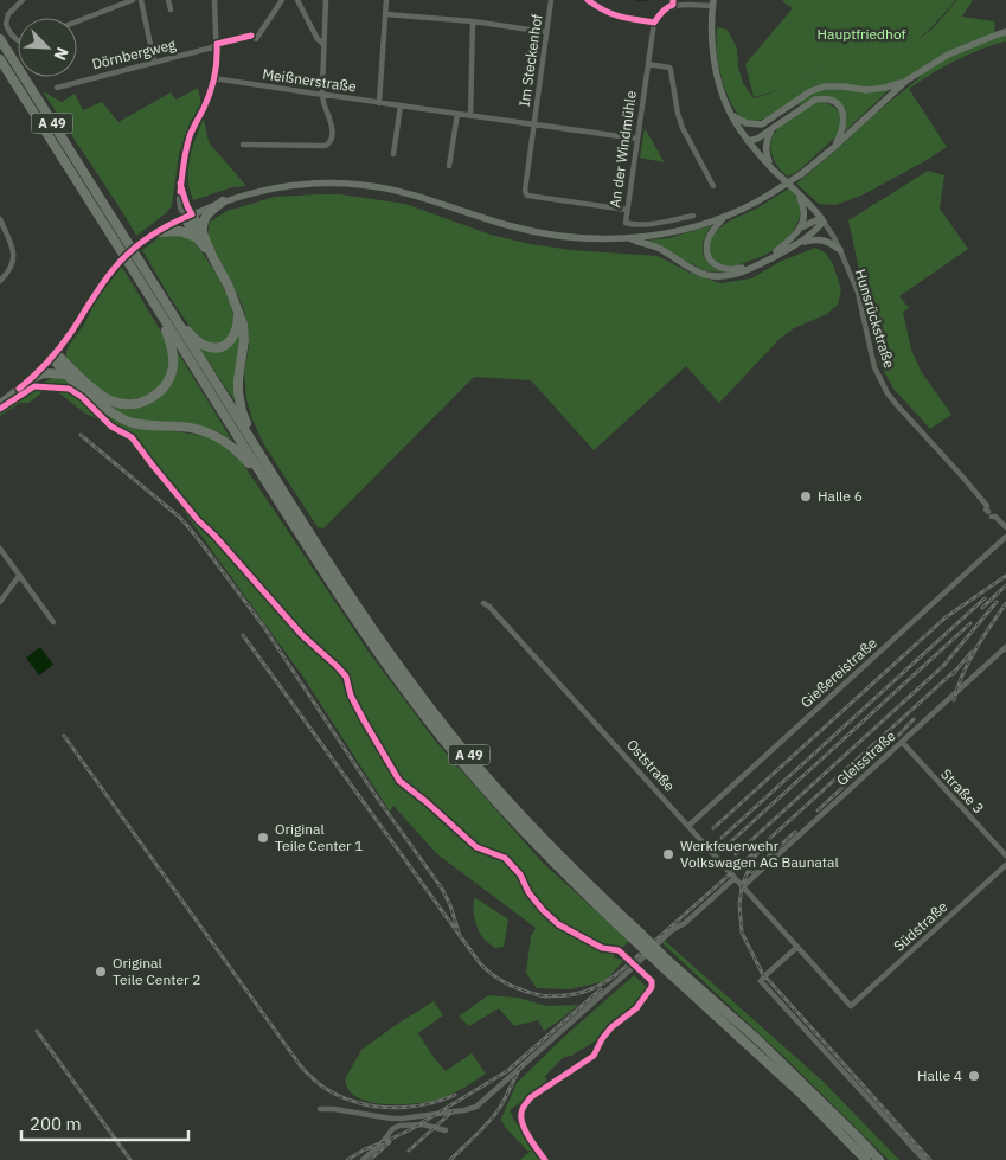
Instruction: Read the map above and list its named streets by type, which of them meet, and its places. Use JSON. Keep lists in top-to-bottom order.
{
  "streets": {
    "highway": ["A 49"],
    "main road": ["Hunsrückstraße"],
    "street": [
      "Dörnbergweg",
      "Im Steckenhof",
      "Meißnerstraße",
      "An der Windmühle",
      "Gießereistraße",
      "Gleisstraße",
      "Oststraße",
      "Straße 3",
      "Südstraße"
    ]
  },
  "crossings": [
    ["Im Steckenhof", "Meißnerstraße"],
    ["Im Steckenhof", "An der Windmühle"],
    ["Meißnerstraße", "An der Windmühle"],
    ["Gießereistraße", "Oststraße"],
    ["Gleisstraße", "Oststraße"],
    ["Gleisstraße", "Straße 3"],
    ["Oststraße", "Südstraße"]
  ],
  "parks": ["Hauptfriedhof"],
  "places": [
    "Halle 6",
    "Original Teile Center 1",
    "Werkfeuerwehr Volkswagen AG Baunatal",
    "Original Teile Center 2",
    "Halle 4"
  ],
  "scale_bar": "200 m",
  "north": "bottom right"
}
